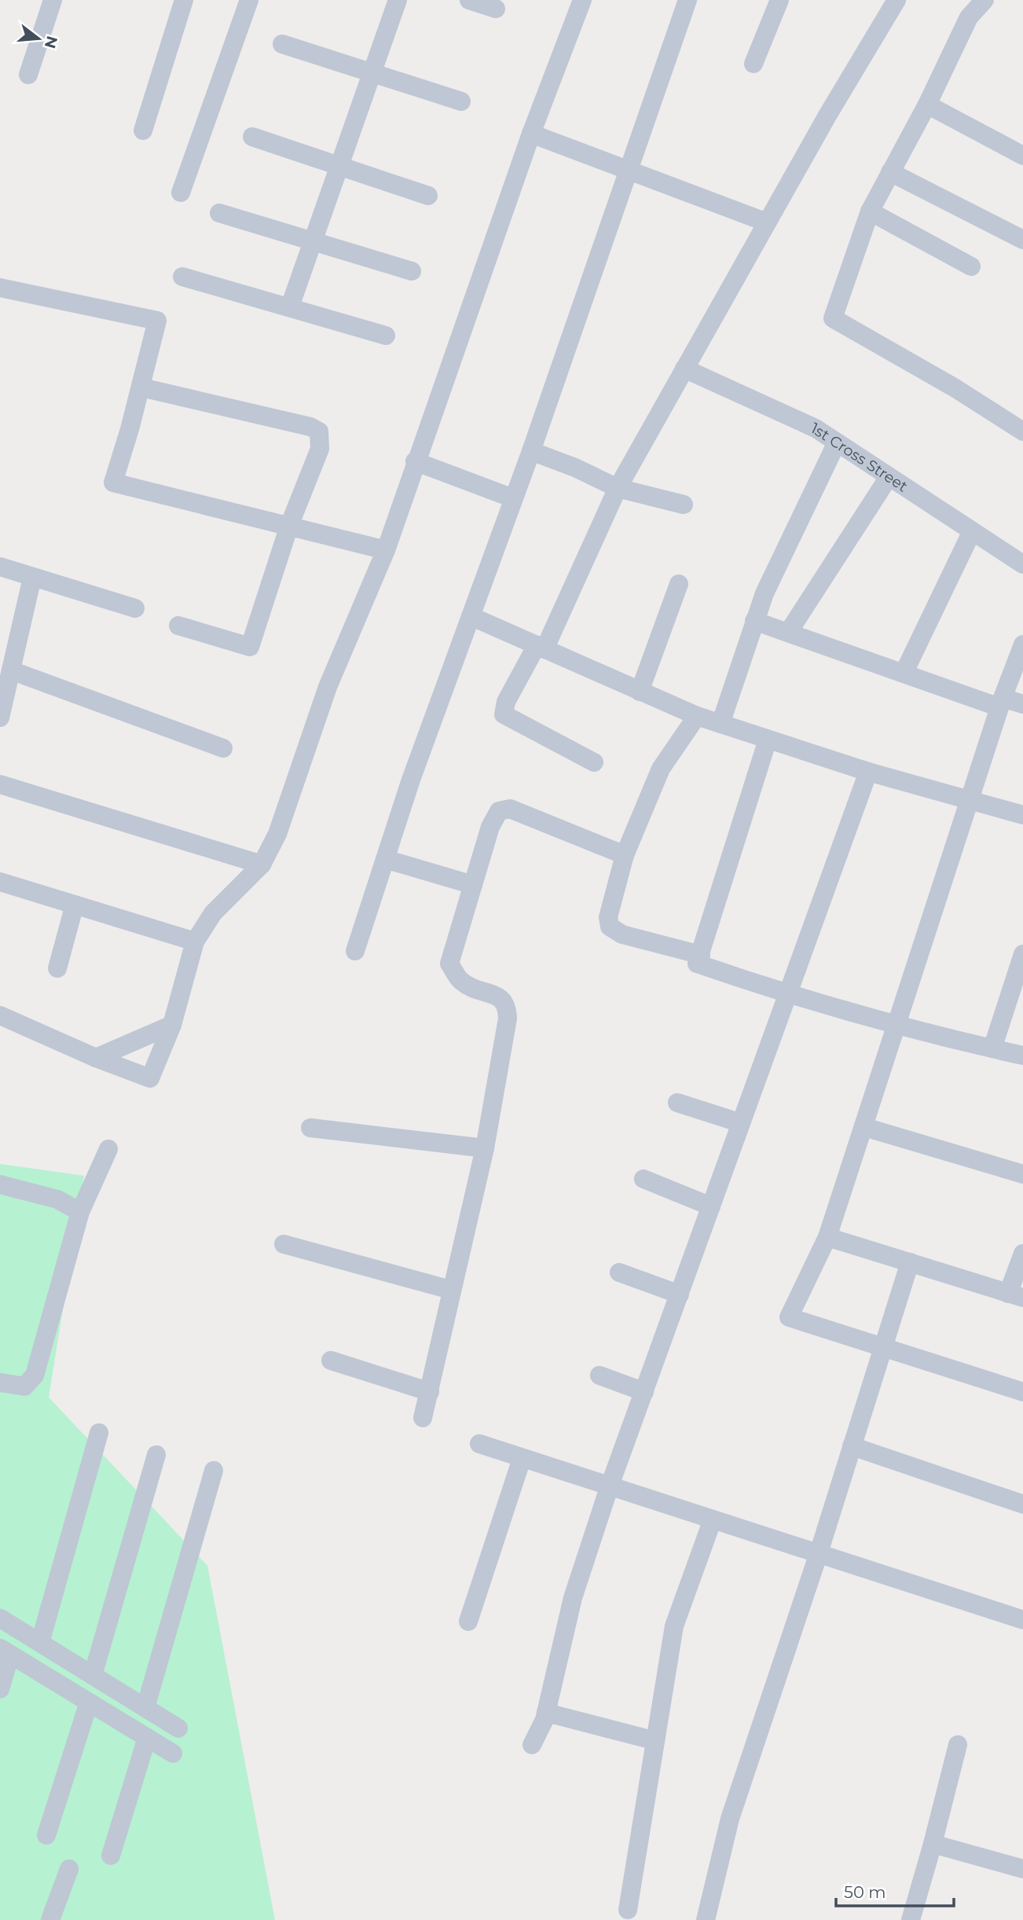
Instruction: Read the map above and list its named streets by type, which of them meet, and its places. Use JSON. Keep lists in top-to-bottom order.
{
  "streets": {
    "street": ["1st Cross Street"]
  },
  "scale_bar": "50 m",
  "north": "right"
}
